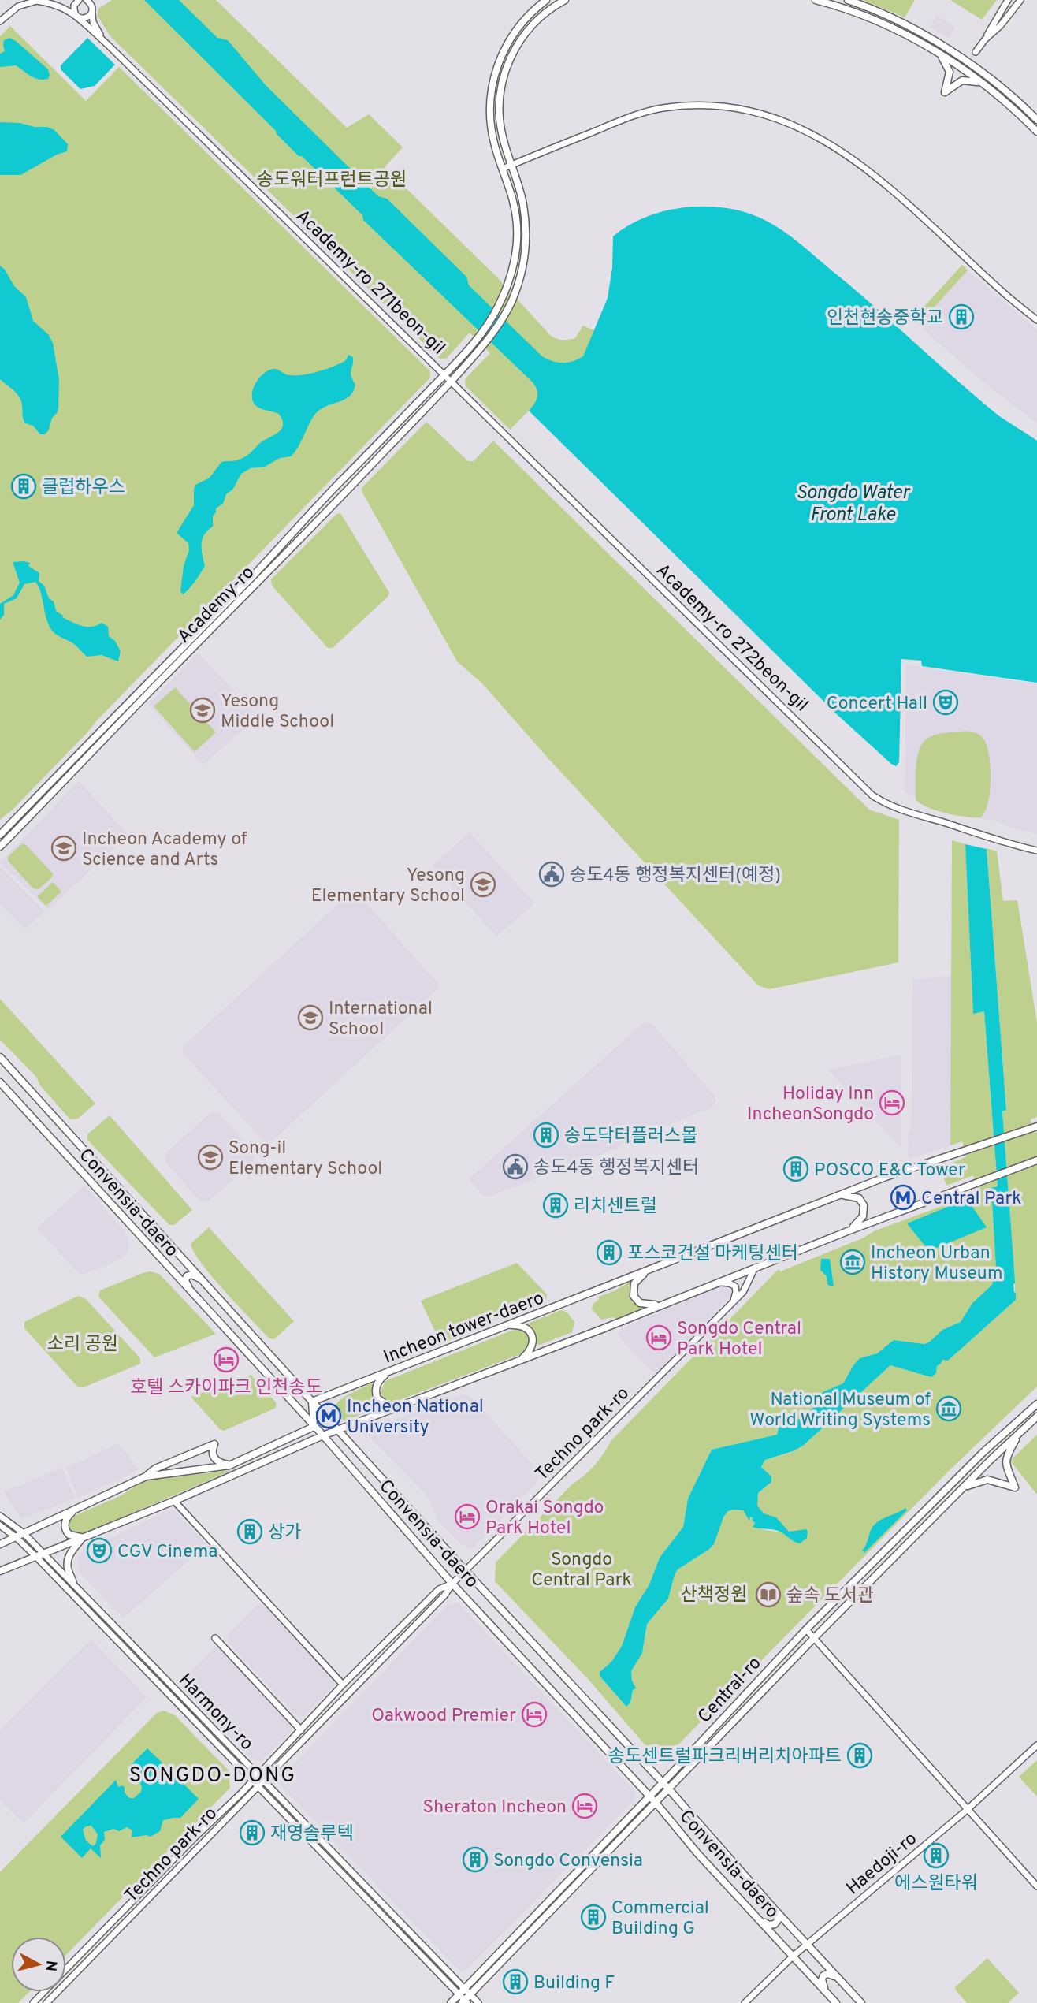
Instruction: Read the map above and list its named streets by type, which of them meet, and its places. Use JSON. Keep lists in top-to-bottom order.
{
  "streets": {
    "main road": [
      "Academy-ro",
      "Convensia-daero",
      "Incheon tower-daero",
      "Central-ro"
    ],
    "street": [
      "Academy-ro 271beon-gil",
      "Academy-ro 272beon-gil",
      "Techno park-ro",
      "Harmony-ro",
      "Haedoji-ro"
    ]
  },
  "crossings": [
    ["Academy-ro 271beon-gil", "Academy-ro"],
    ["Academy-ro 271beon-gil", "Academy-ro 272beon-gil"],
    ["Academy-ro", "Academy-ro 272beon-gil"],
    ["Convensia-daero", "Incheon tower-daero"],
    ["Convensia-daero", "Techno park-ro"],
    ["Convensia-daero", "Central-ro"],
    ["Convensia-daero", "Haedoji-ro"],
    ["Techno park-ro", "Harmony-ro"],
    ["Central-ro", "Harmony-ro"]
  ],
  "districts": ["SONGDO-DONG"],
  "water": ["Songdo Water Front Lake"],
  "parks": [
    "송도워터프런트공원",
    "소리 공원",
    "Songdo Central Park",
    "산책정원"
  ],
  "places": {
    "building": [
      "인천현송중학교",
      "클럽하우스",
      "송도닥터플러스몰",
      "POSCO E&C Tower",
      "리치센트럴",
      "포스코건설 마케팅센터",
      "상가",
      "송도센트럴파크리버리치아파트",
      "재영솔루텍",
      "에스원타워",
      "Songdo Convensia",
      "Commercial Building G",
      "Building F"
    ],
    "theatre": ["Concert Hall", "CGV Cinema"],
    "school or university": [
      "Yesong Middle School",
      "Incheon Academy of Science and Arts",
      "Yesong Elementary School",
      "International School",
      "Song-il Elementary School"
    ],
    "public building": ["송도4동 행정복지센터(예정)", "송도4동 행정복지센터"],
    "hotel": [
      "Holiday Inn IncheonSongdo",
      "Songdo Central Park Hotel",
      "호텔 스카이파크 인천송도",
      "Orakai Songdo Park Hotel",
      "Oakwood Premier",
      "Sheraton Incheon"
    ],
    "metro station": ["Central Park", "Incheon National University"],
    "museum": ["Incheon Urban History Museum", "National Museum of World Writing Systems"],
    "library": ["숲속 도서관"]
  },
  "north": "right"
}
